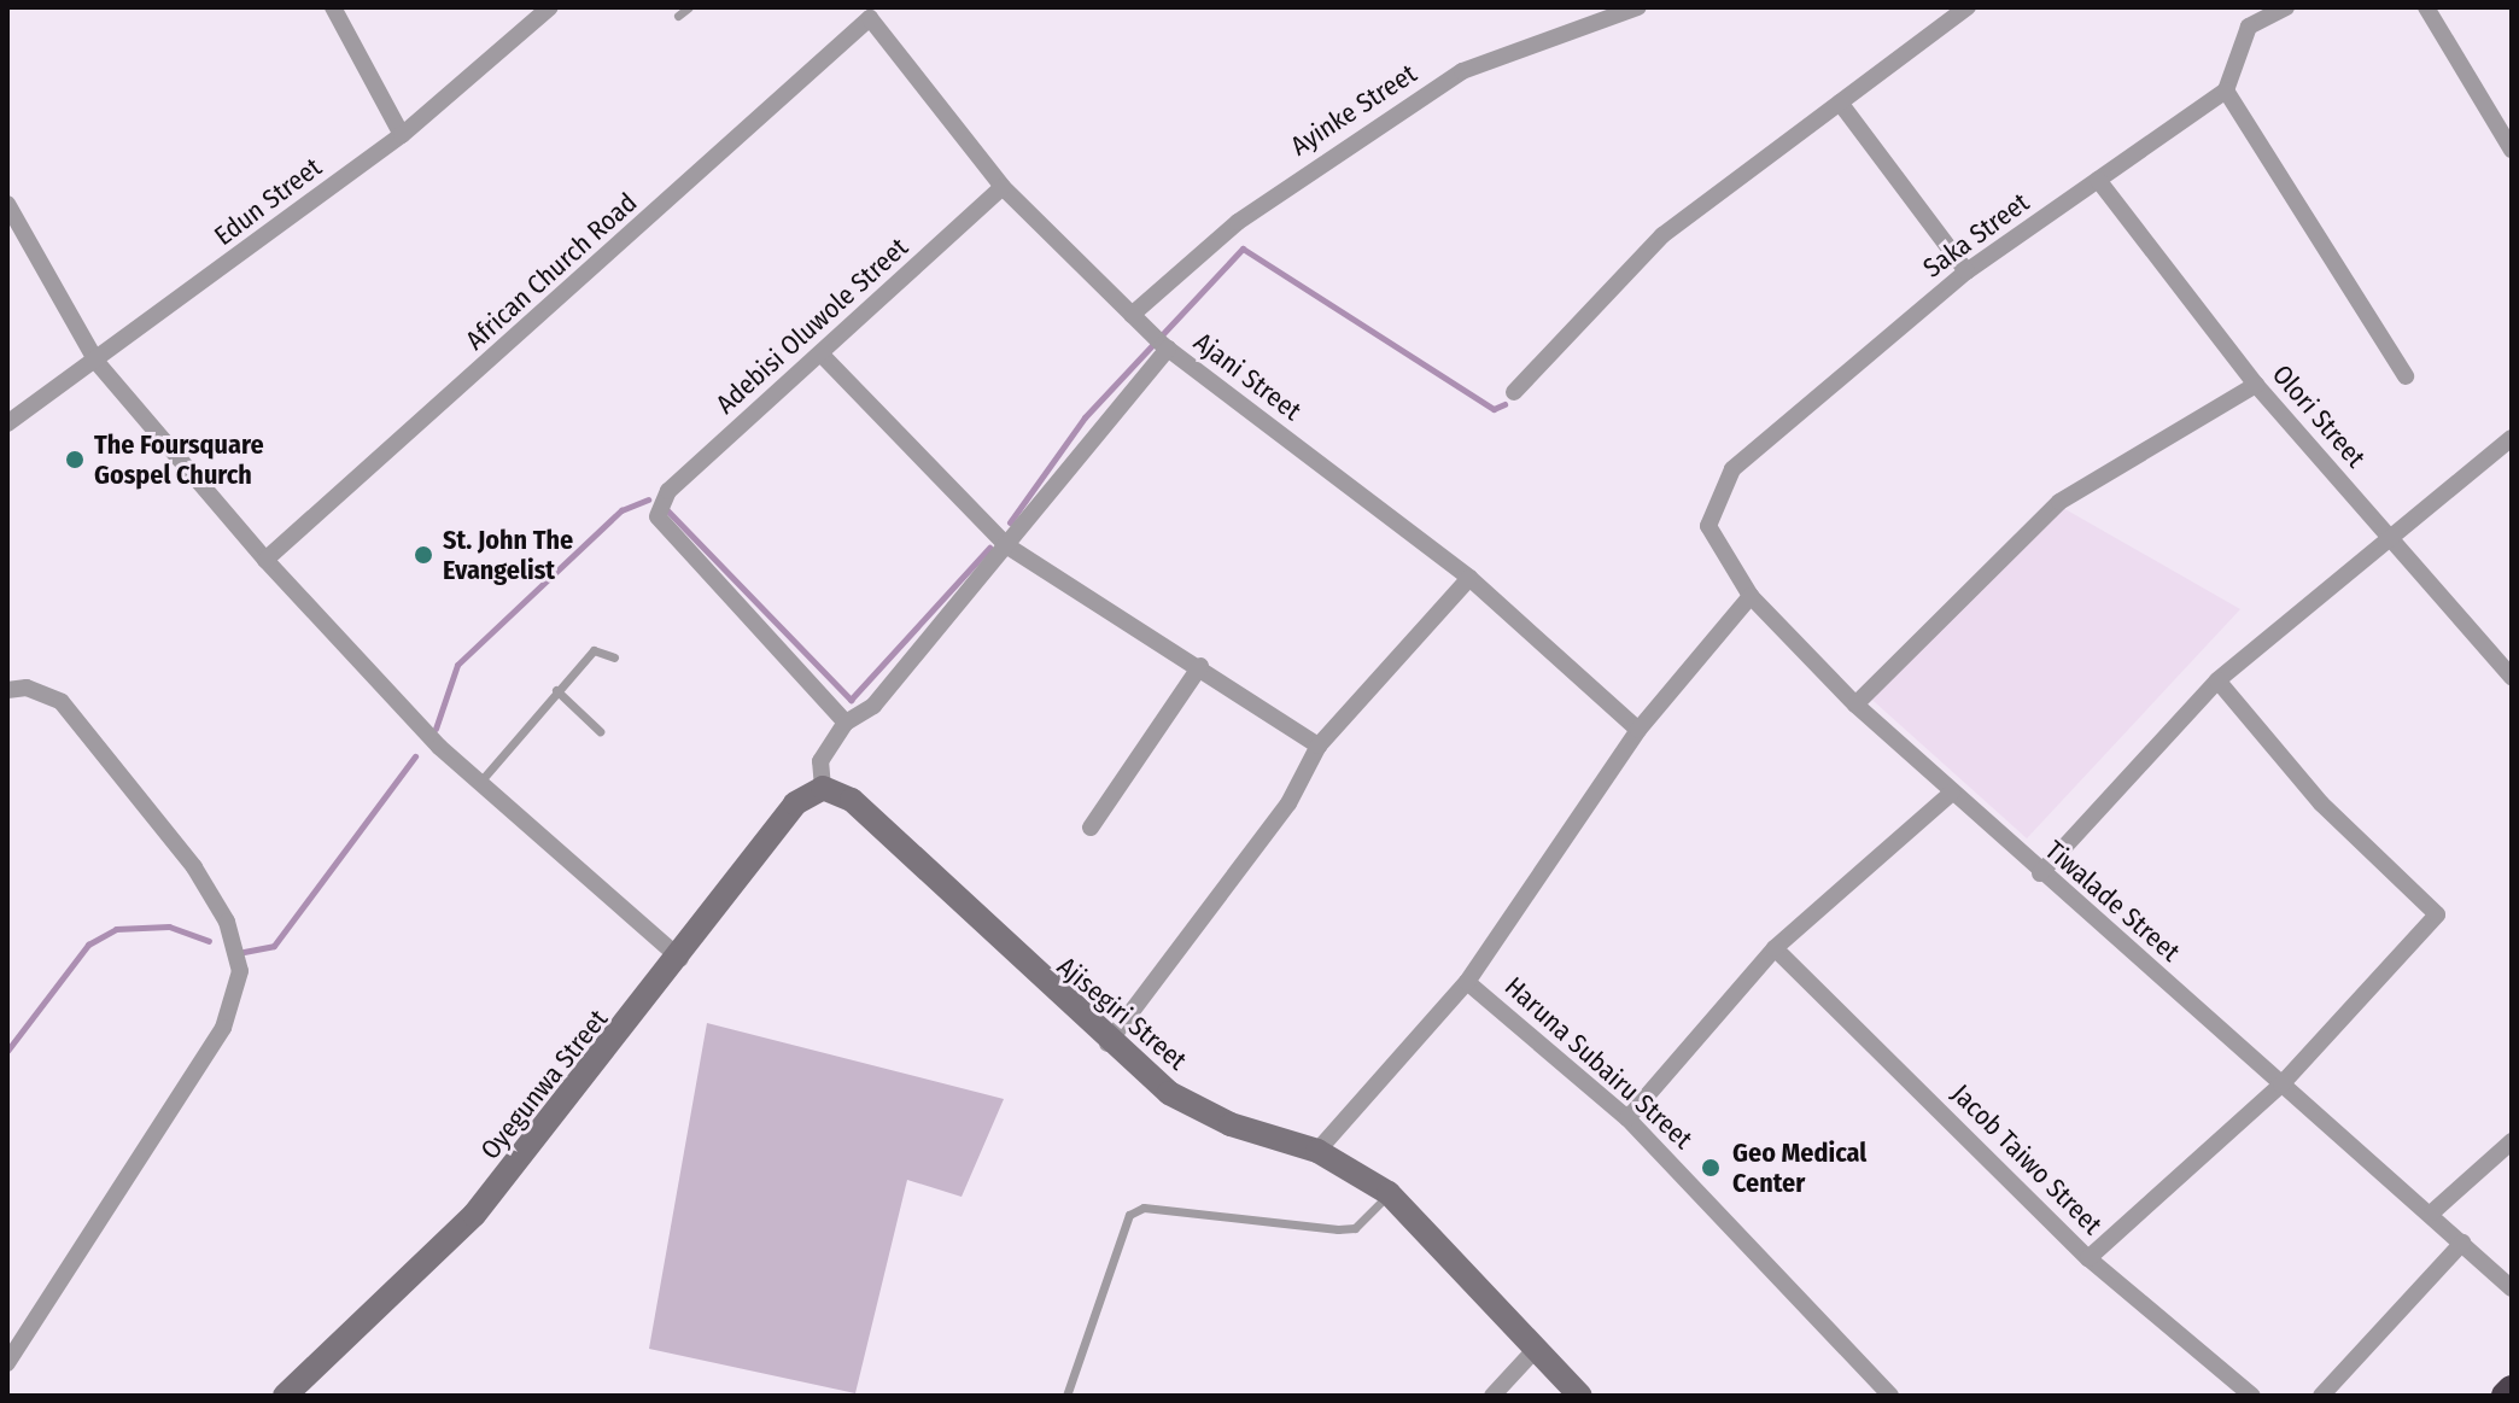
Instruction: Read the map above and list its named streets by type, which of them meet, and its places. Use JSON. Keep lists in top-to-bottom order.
{
  "streets": {
    "street": [
      "Ayinke Street",
      "Edun Street",
      "Saka Street",
      "African Church Road",
      "Adebisi Oluwole Street",
      "Ajani Street",
      "Olori Street",
      "Tiwalade Street",
      "Ajisegiri Street",
      "Haruna Subairu Street",
      "Oyegunwa Street",
      "Jacob Taiwo Street"
    ]
  },
  "crossings": [
    ["Ayinke Street", "Ajani Street"],
    ["Saka Street", "Olori Street"],
    ["Saka Street", "Tiwalade Street"],
    ["African Church Road", "Ajani Street"],
    ["Adebisi Oluwole Street", "Ajani Street"],
    ["Ajisegiri Street", "Oyegunwa Street"]
  ],
  "places": ["The Foursquare Gospel Church", "St. John The Evangelist", "Geo Medical Center"]
}
